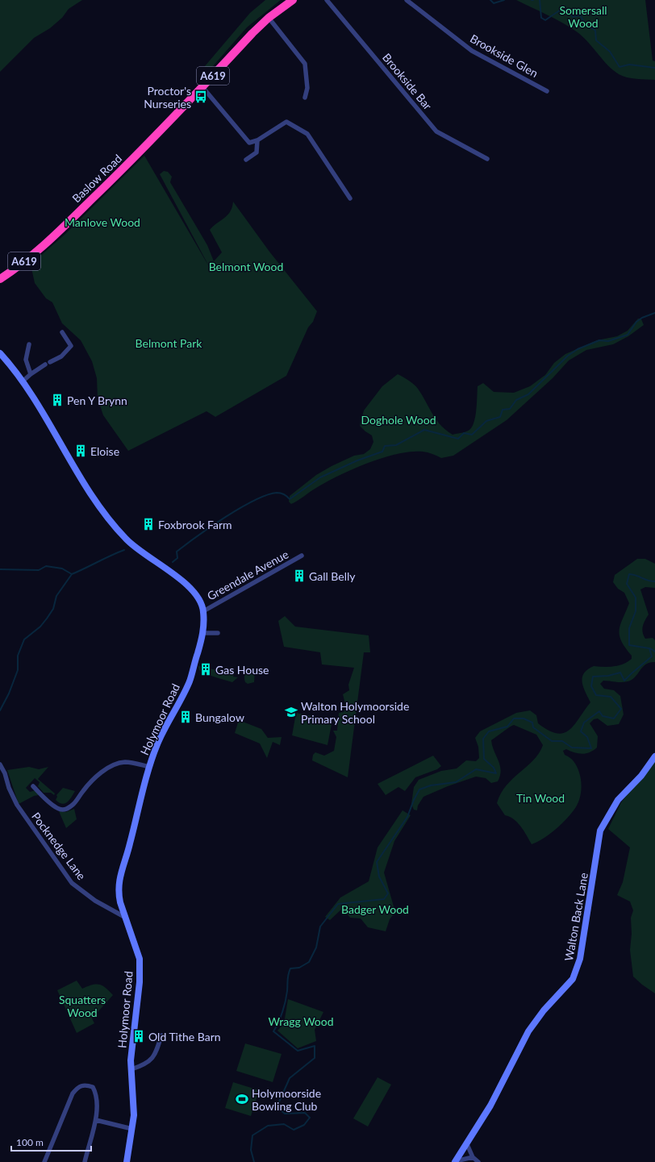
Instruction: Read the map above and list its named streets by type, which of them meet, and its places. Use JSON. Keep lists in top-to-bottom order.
{
  "streets": {
    "highway": ["A619", "Baslow Road"],
    "street": [
      "Brookside Glen",
      "Brookside Bar",
      "Greendale Avenue",
      "Holymoor Road",
      "Pocknedge Lane",
      "Walton Back Lane"
    ]
  },
  "crossings": [
    ["A619", "Baslow Road"],
    ["Greendale Avenue", "Holymoor Road"],
    ["Holymoor Road", "Pocknedge Lane"]
  ],
  "parks": [
    "Somersall Wood",
    "Manlove Wood",
    "Belmont Wood",
    "Belmont Park",
    "Doghole Wood",
    "Tin Wood",
    "Badger Wood",
    "Squatters Wood",
    "Wragg Wood"
  ],
  "places": {
    "bus stop": ["Proctor's Nurseries"],
    "building": [
      "Pen Y Brynn",
      "Eloise",
      "Foxbrook Farm",
      "Gall Belly",
      "Gas House",
      "Bungalow",
      "Old Tithe Barn"
    ],
    "school or university": ["Walton Holymoorside Primary School"],
    "sports": ["Holymoorside Bowling Club"]
  },
  "scale_bar": "100 m"
}
